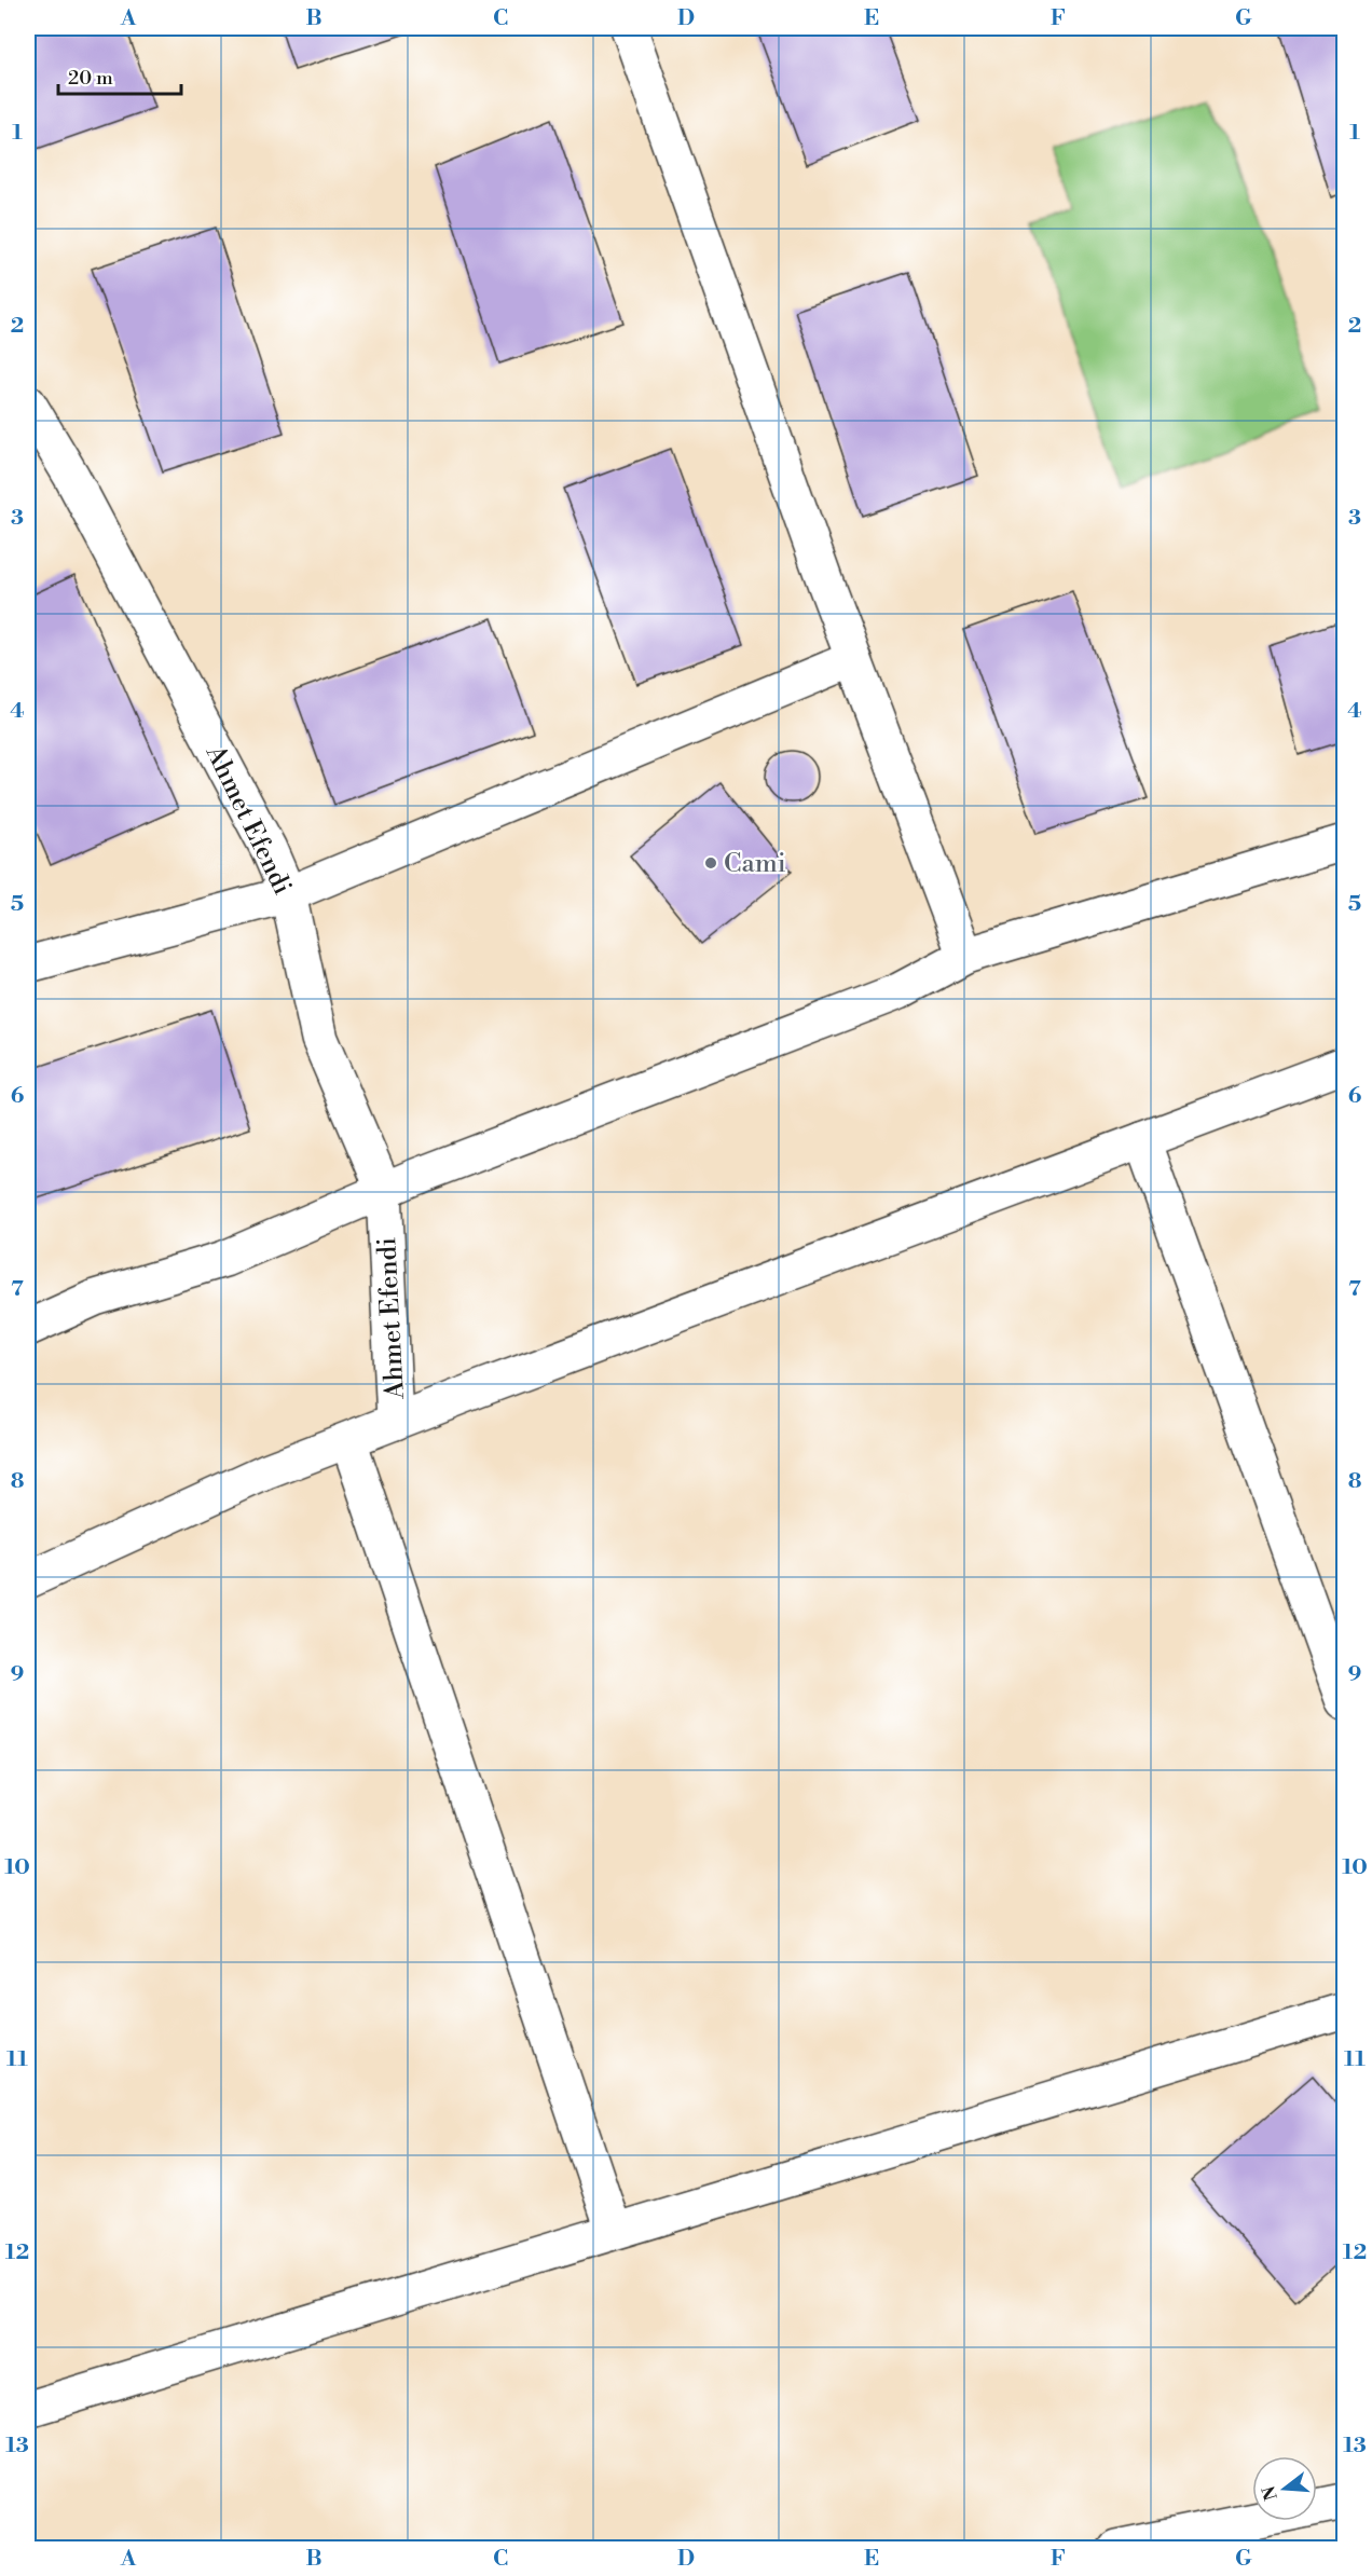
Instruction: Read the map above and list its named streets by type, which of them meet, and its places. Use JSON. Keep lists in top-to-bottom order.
{
  "streets": {
    "street": ["Ahmet Efendi"]
  },
  "places": ["Cami"],
  "scale_bar": "20 m",
  "north": "left",
  "grid": {
    "columns": [
      "A",
      "B",
      "C",
      "D",
      "E",
      "F",
      "G"
    ],
    "rows": [
      "1",
      "2",
      "3",
      "4",
      "5",
      "6",
      "7",
      "8",
      "9",
      "10",
      "11",
      "12",
      "13"
    ]
  }
}
